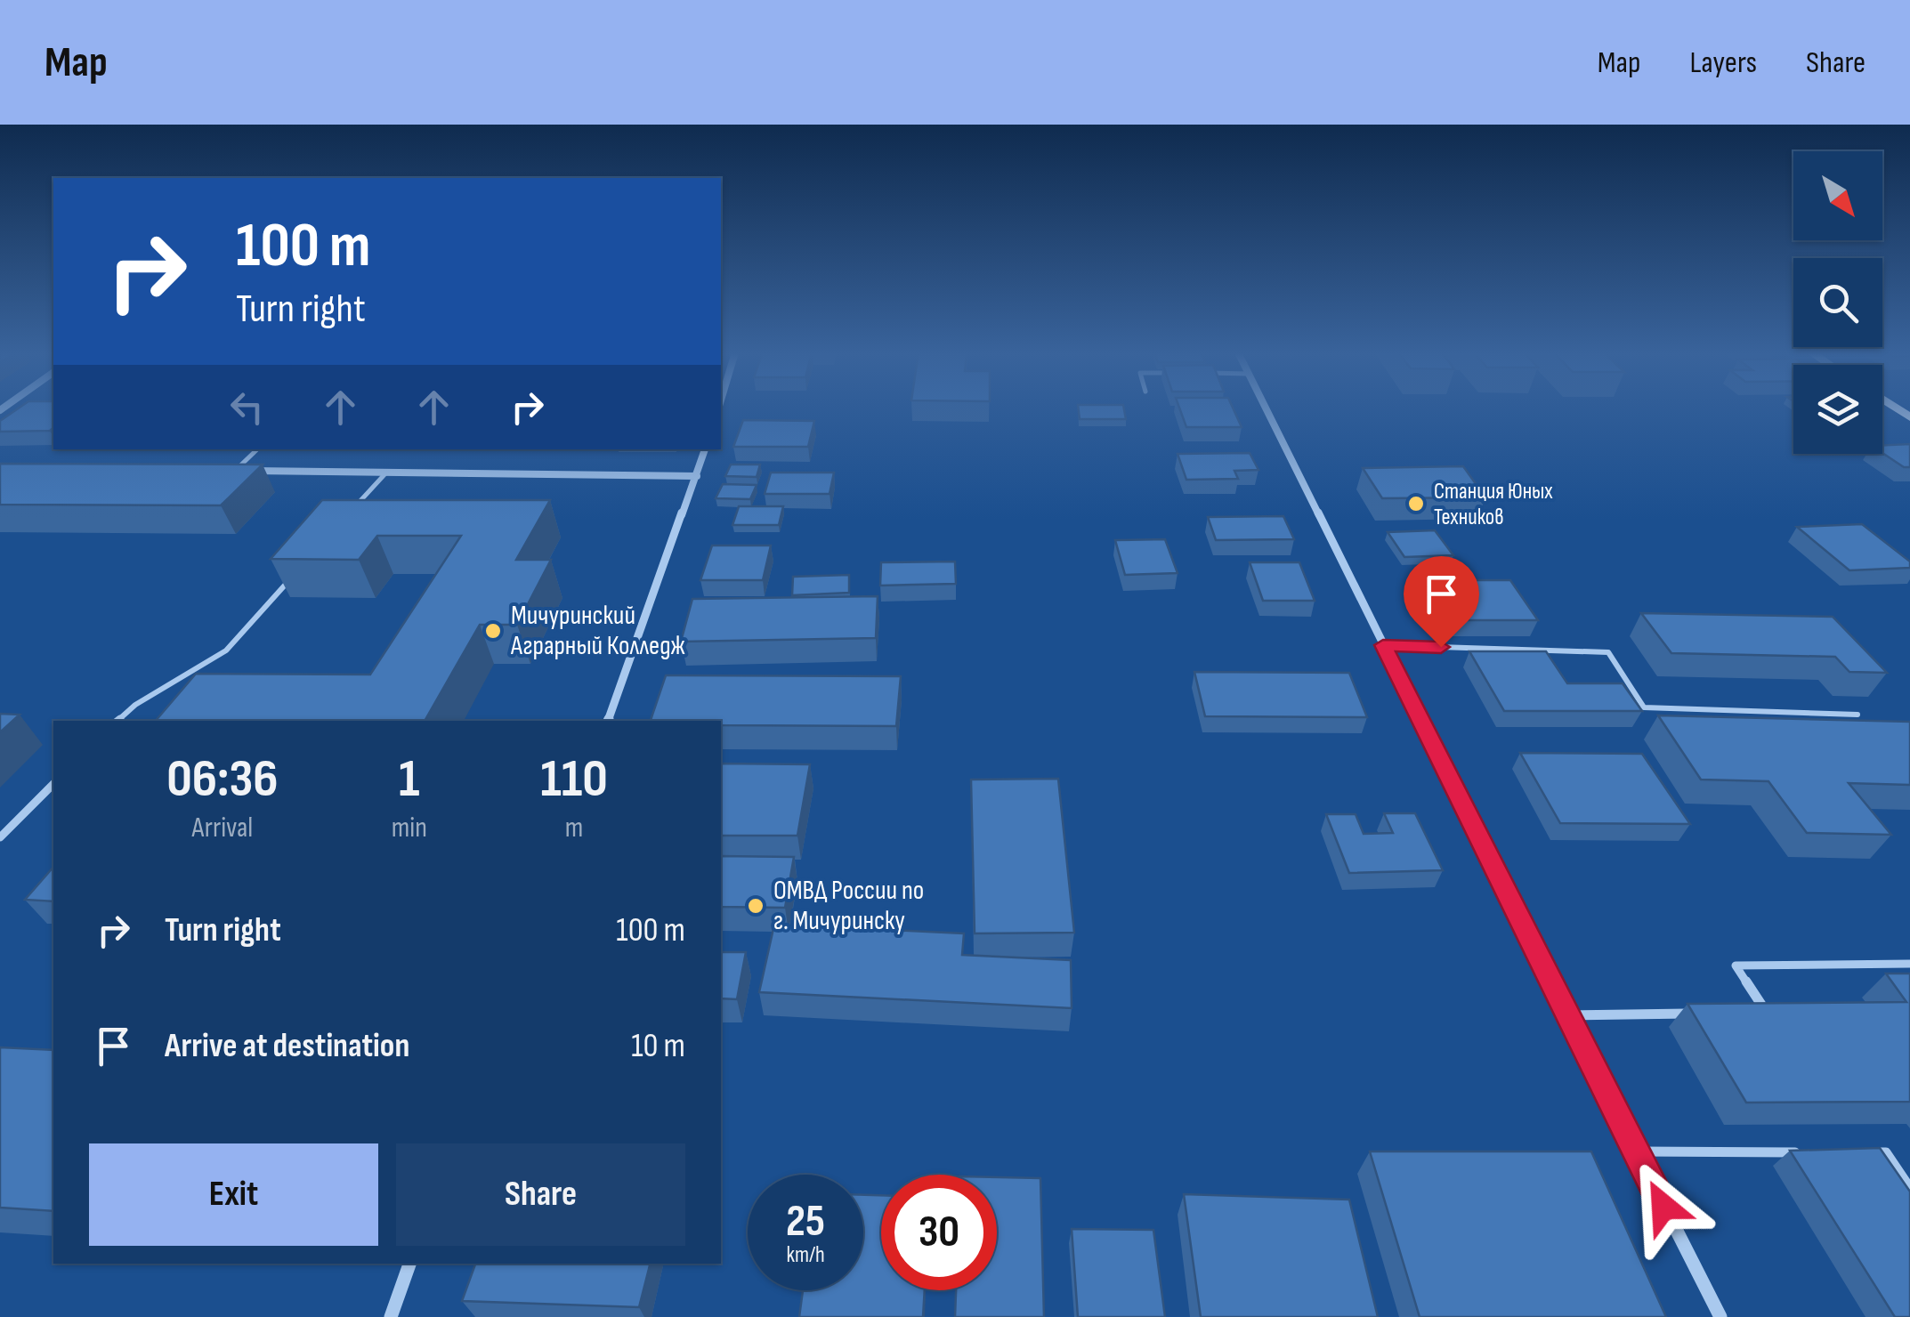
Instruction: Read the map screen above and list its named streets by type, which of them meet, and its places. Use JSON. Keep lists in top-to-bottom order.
{
  "places": ["Станция Юных Техников", "Мичуринский Аграрный Колледж", "ОМВД России по г. Мичуринску"],
  "north": "bottom right",
  "page": {
    "header": "Map",
    "nav": ["Map", "Layers", "Share"],
    "turn": ["100 m", "Turn right"],
    "eta": [
      "06:36",
      "Arrival",
      "1",
      "min",
      "110",
      "m"
    ],
    "list": [
      {
        "name": "Turn right",
        "value": "100 m"
      },
      {
        "name": "Arrive at destination",
        "value": "10 m"
      }
    ],
    "buttons": ["Exit", "Share"],
    "speed": "25 km/h",
    "limit": "30"
  }
}
